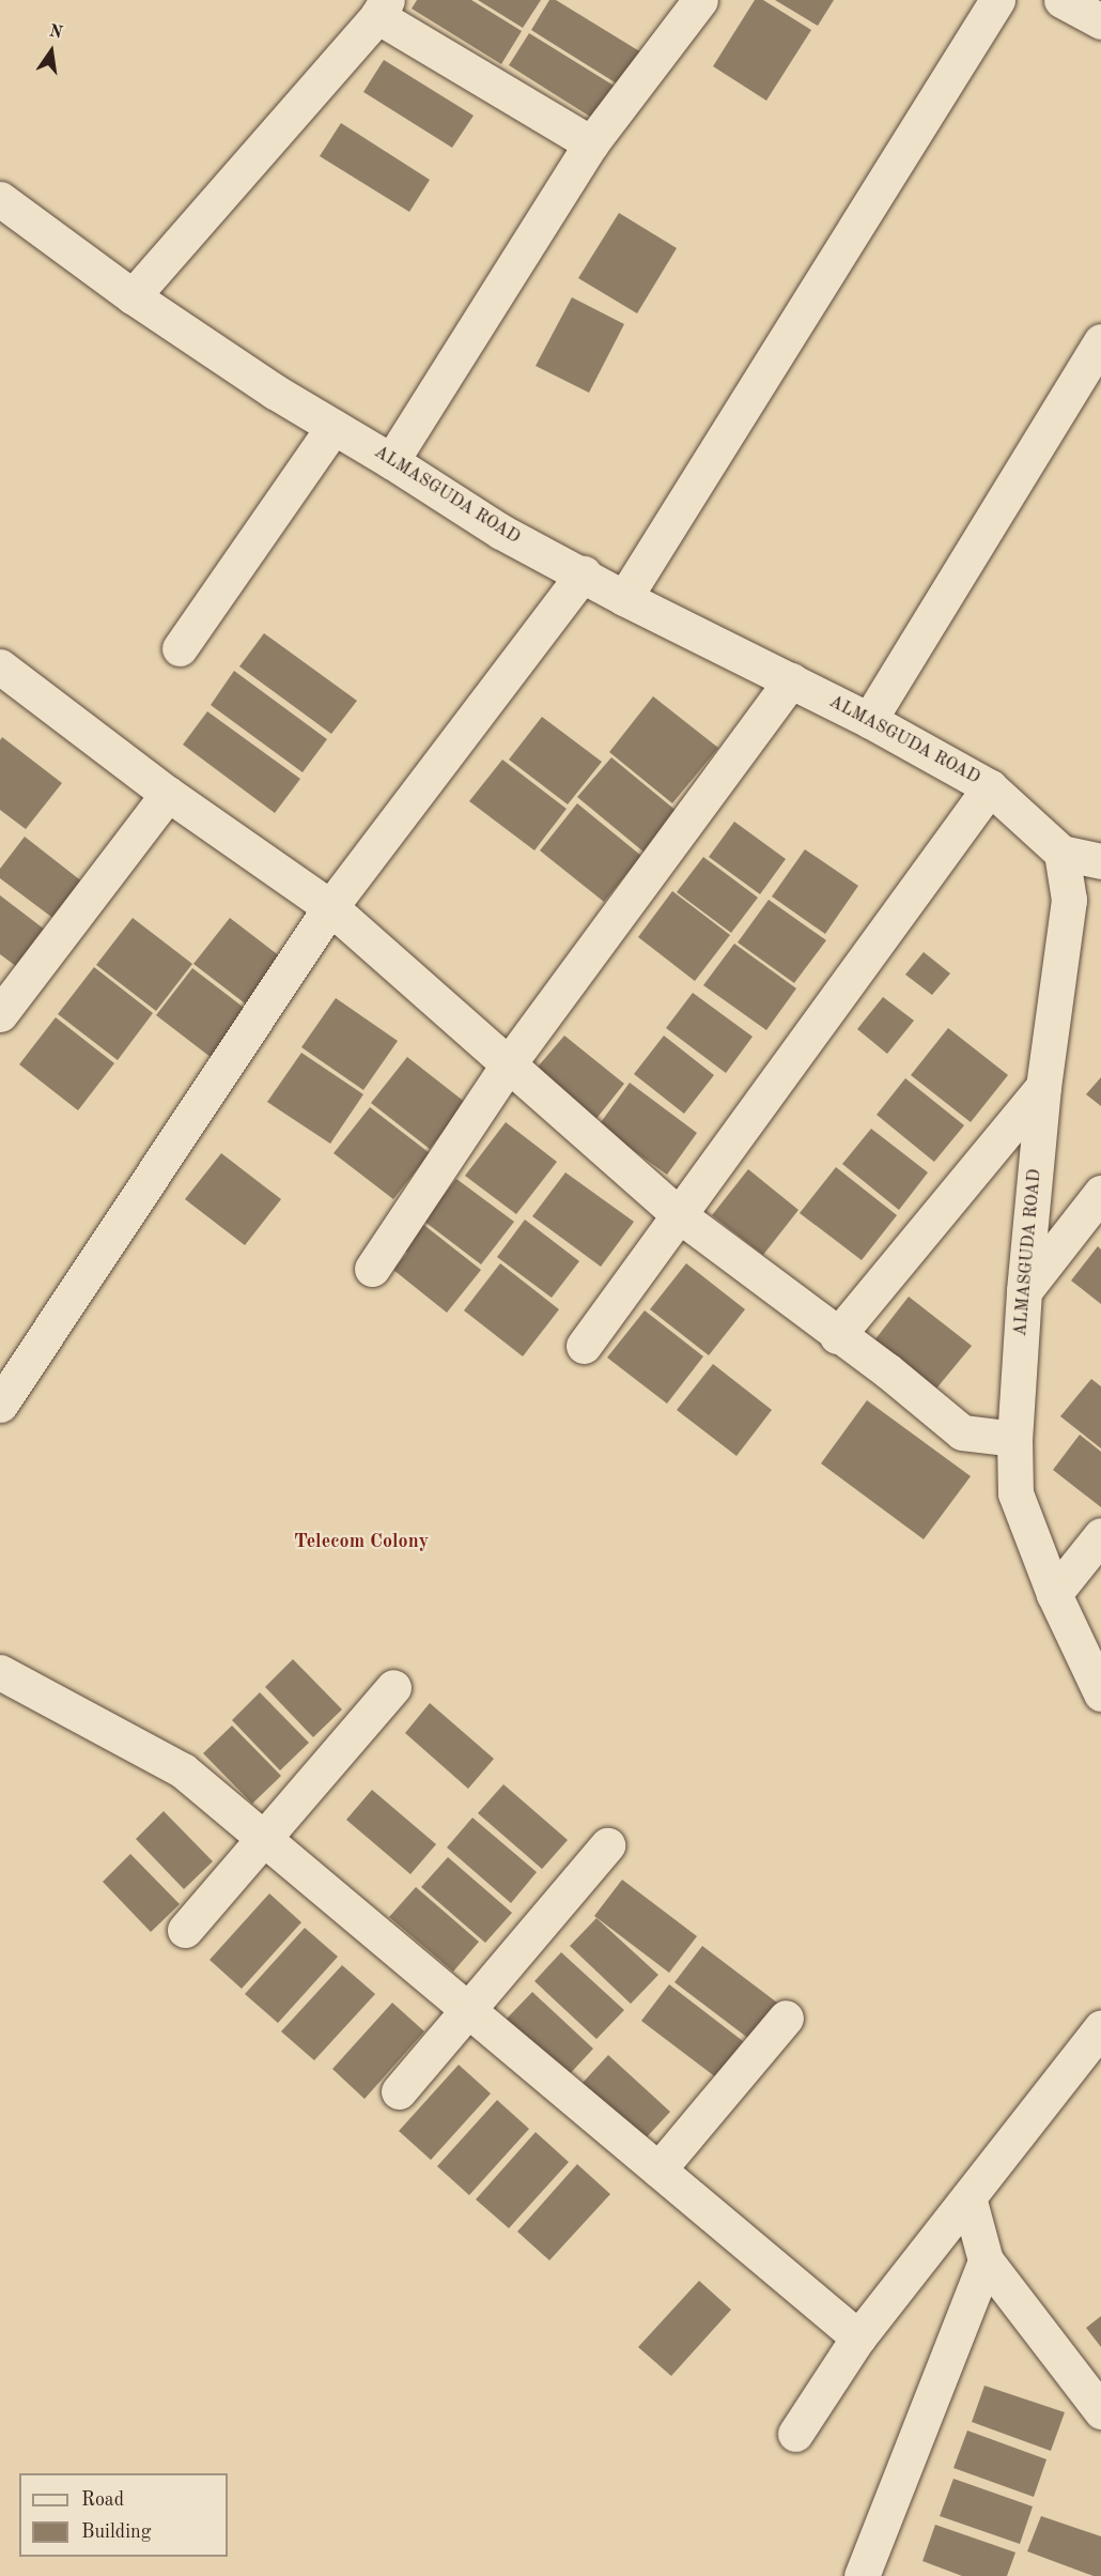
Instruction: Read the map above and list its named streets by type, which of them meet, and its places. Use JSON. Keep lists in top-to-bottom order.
{
  "streets": {
    "street": ["ALMASGUDA ROAD"]
  },
  "districts": ["Telecom Colony"],
  "legend": ["Road", "Building"],
  "north": "top"
}
